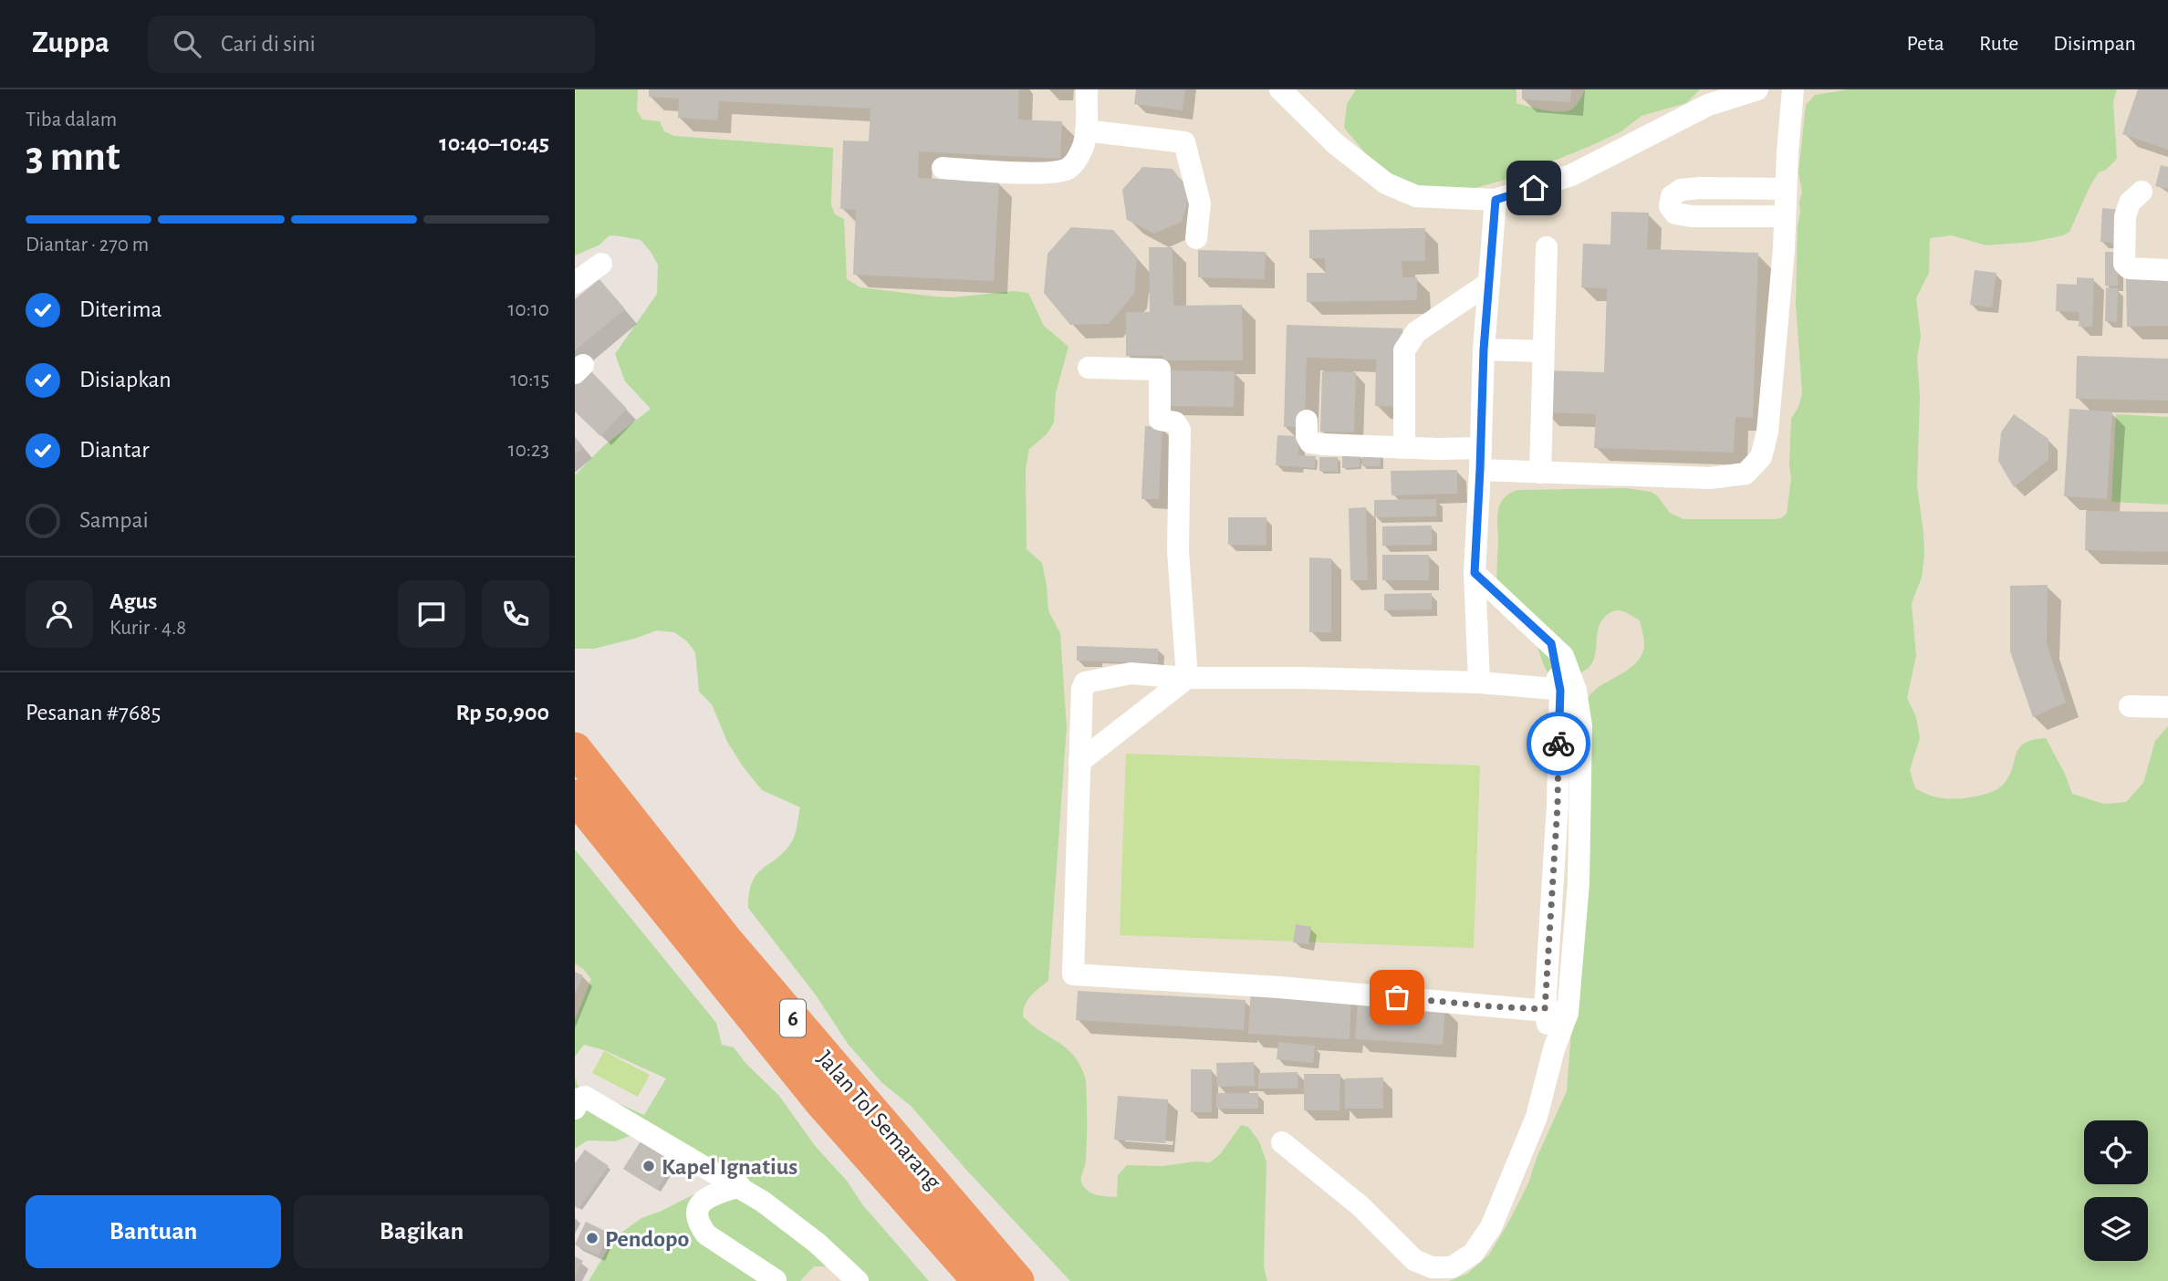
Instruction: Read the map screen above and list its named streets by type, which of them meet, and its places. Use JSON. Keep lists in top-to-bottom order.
{
  "streets": {
    "highway": ["6", "Jalan Tol Semarang"]
  },
  "places": ["Kapel Ignatius", "Pendopo"],
  "page": {
    "header": "Zuppa",
    "search": "Cari di sini",
    "nav": ["Peta", "Rute", "Disimpan"],
    "heading": ["3 mnt", "Tiba dalam", "10:40–10:45"],
    "panel": [
      "Agus",
      "Kurir · 4.8",
      "Pesanan #7685",
      "Rp 50,900"
    ],
    "bar": "Diantar · 270 m",
    "list": [
      ["Diterima", "10:10"],
      ["Disiapkan", "10:15"],
      ["Diantar", "10:23"],
      "Sampai"
    ],
    "buttons": ["Bantuan", "Bagikan"]
  }
}
